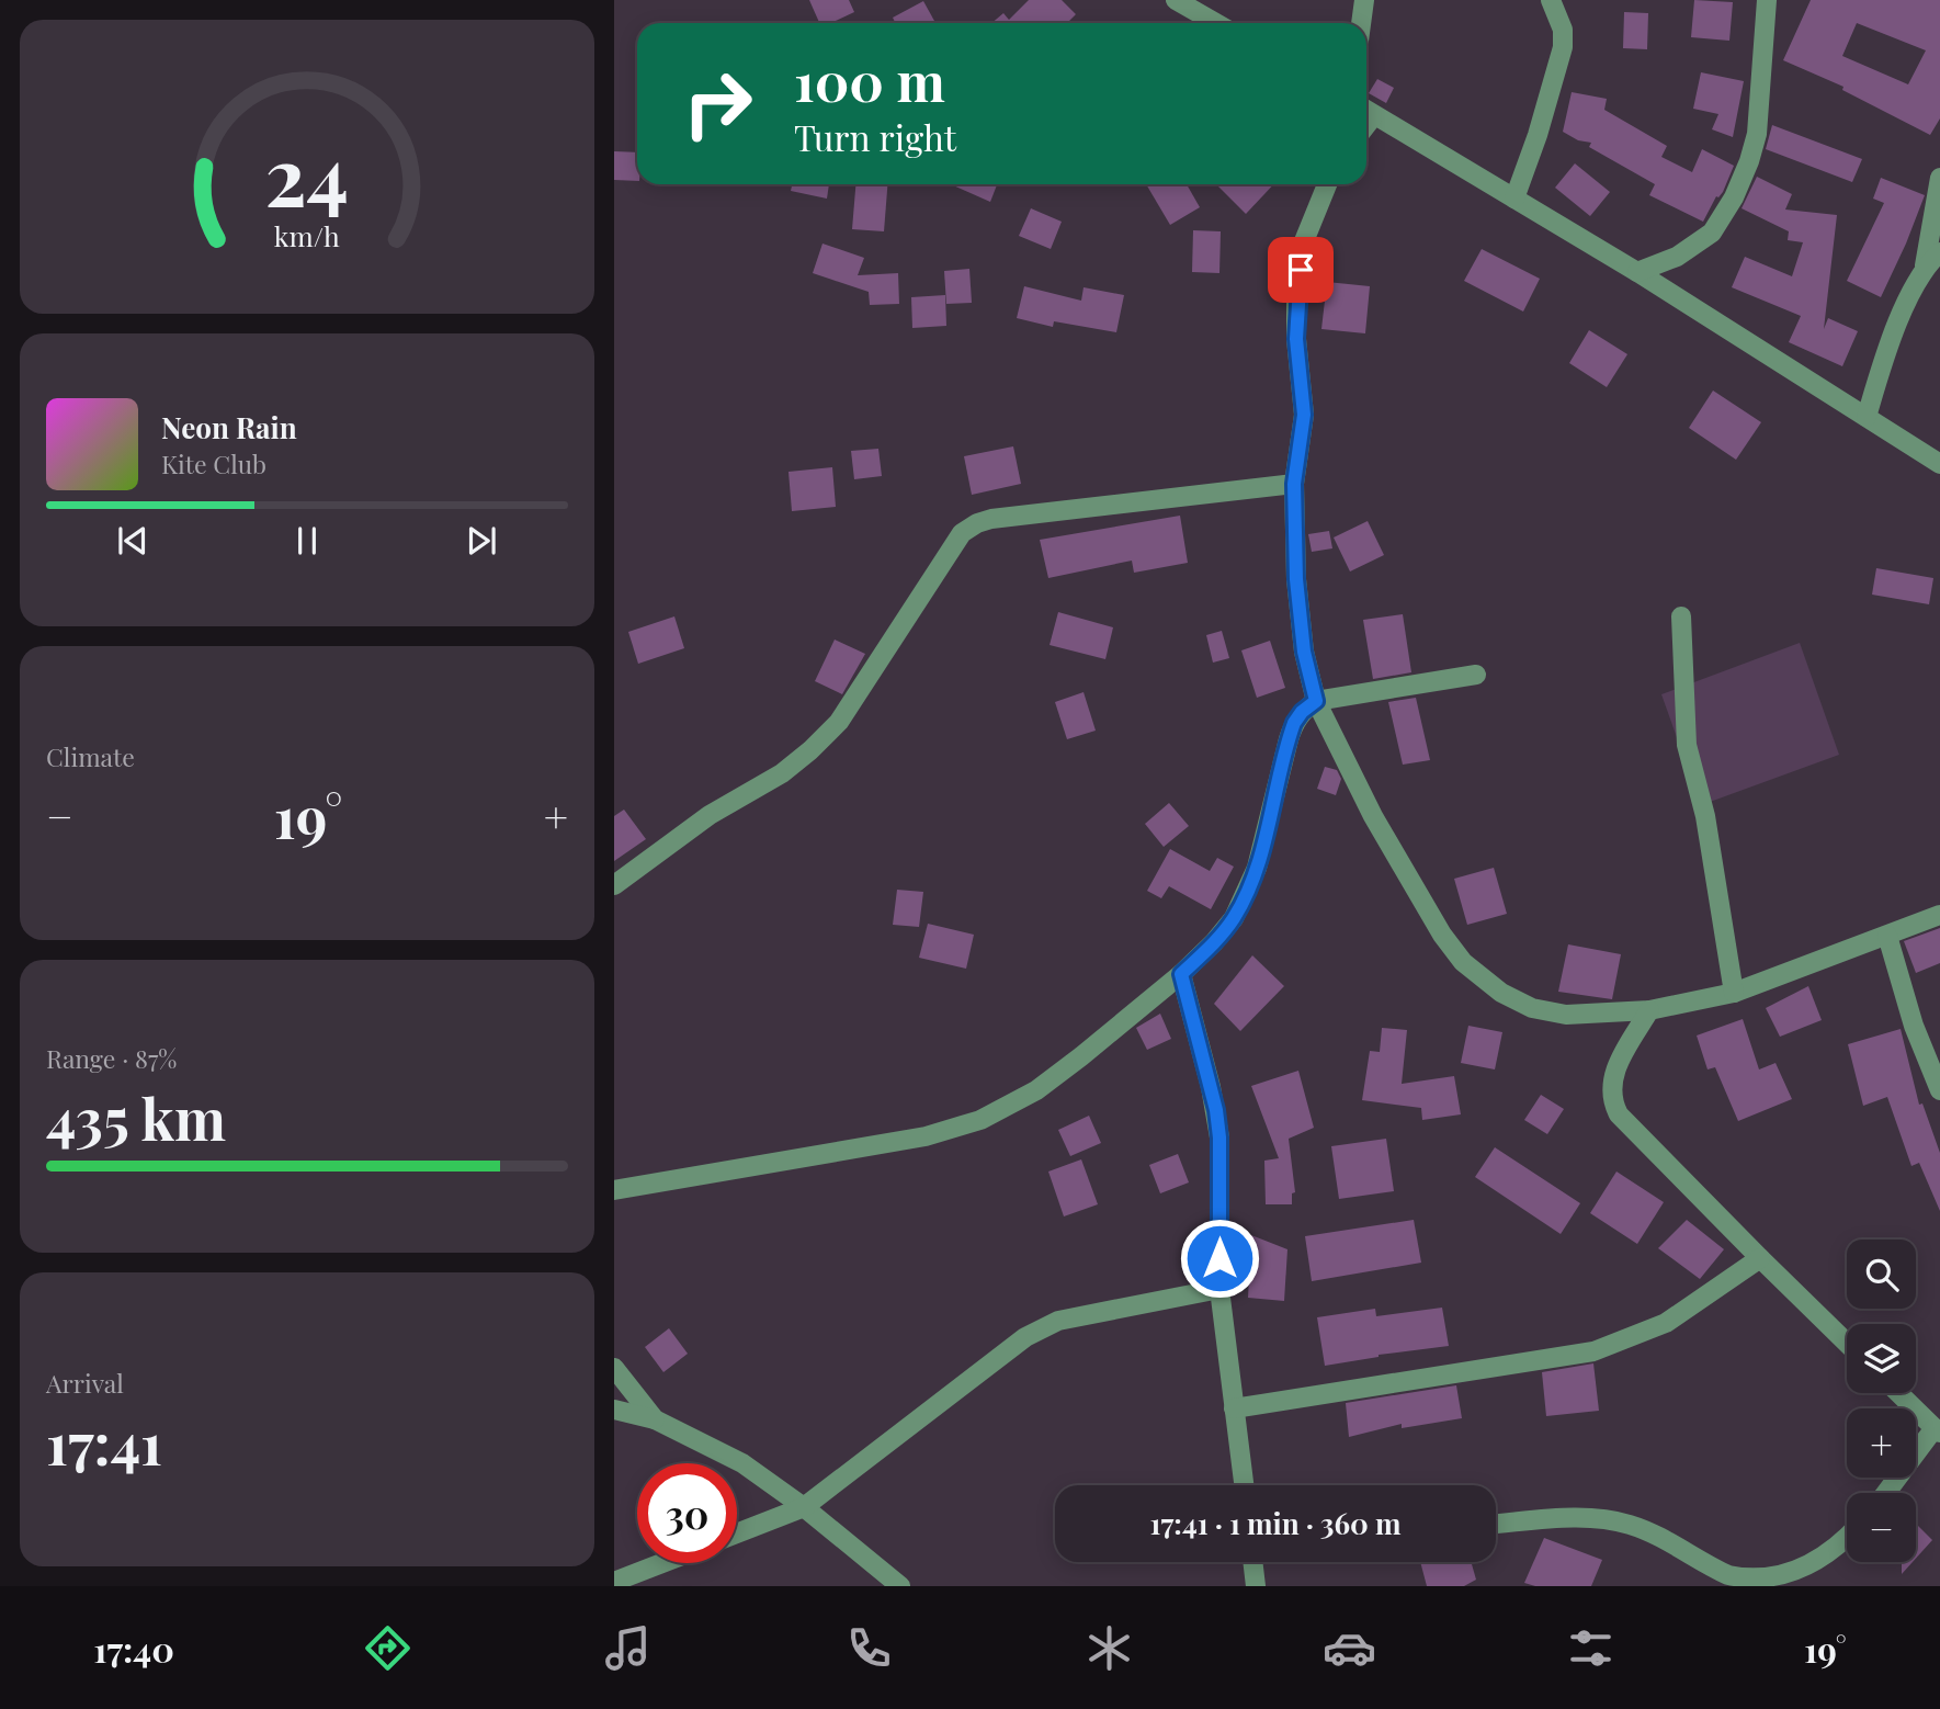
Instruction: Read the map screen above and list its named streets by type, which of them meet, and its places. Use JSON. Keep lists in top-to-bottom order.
{
  "page": {
    "turn": ["100 m", "Turn right"],
    "song": ["Neon Rain", "Kite Club"],
    "tile": [
      "Climate",
      ["Range · 87%", "435 km"],
      ["Arrival", "17:41"]
    ],
    "heat": ["−", "19°", "+"],
    "map_buttons": ["+", "−"],
    "limit": "30",
    "trip": "17:41 · 1 min · 360 m",
    "tabs": ["17:40", "19°"],
    "gauge": ["24", "km/h"]
  }
}
